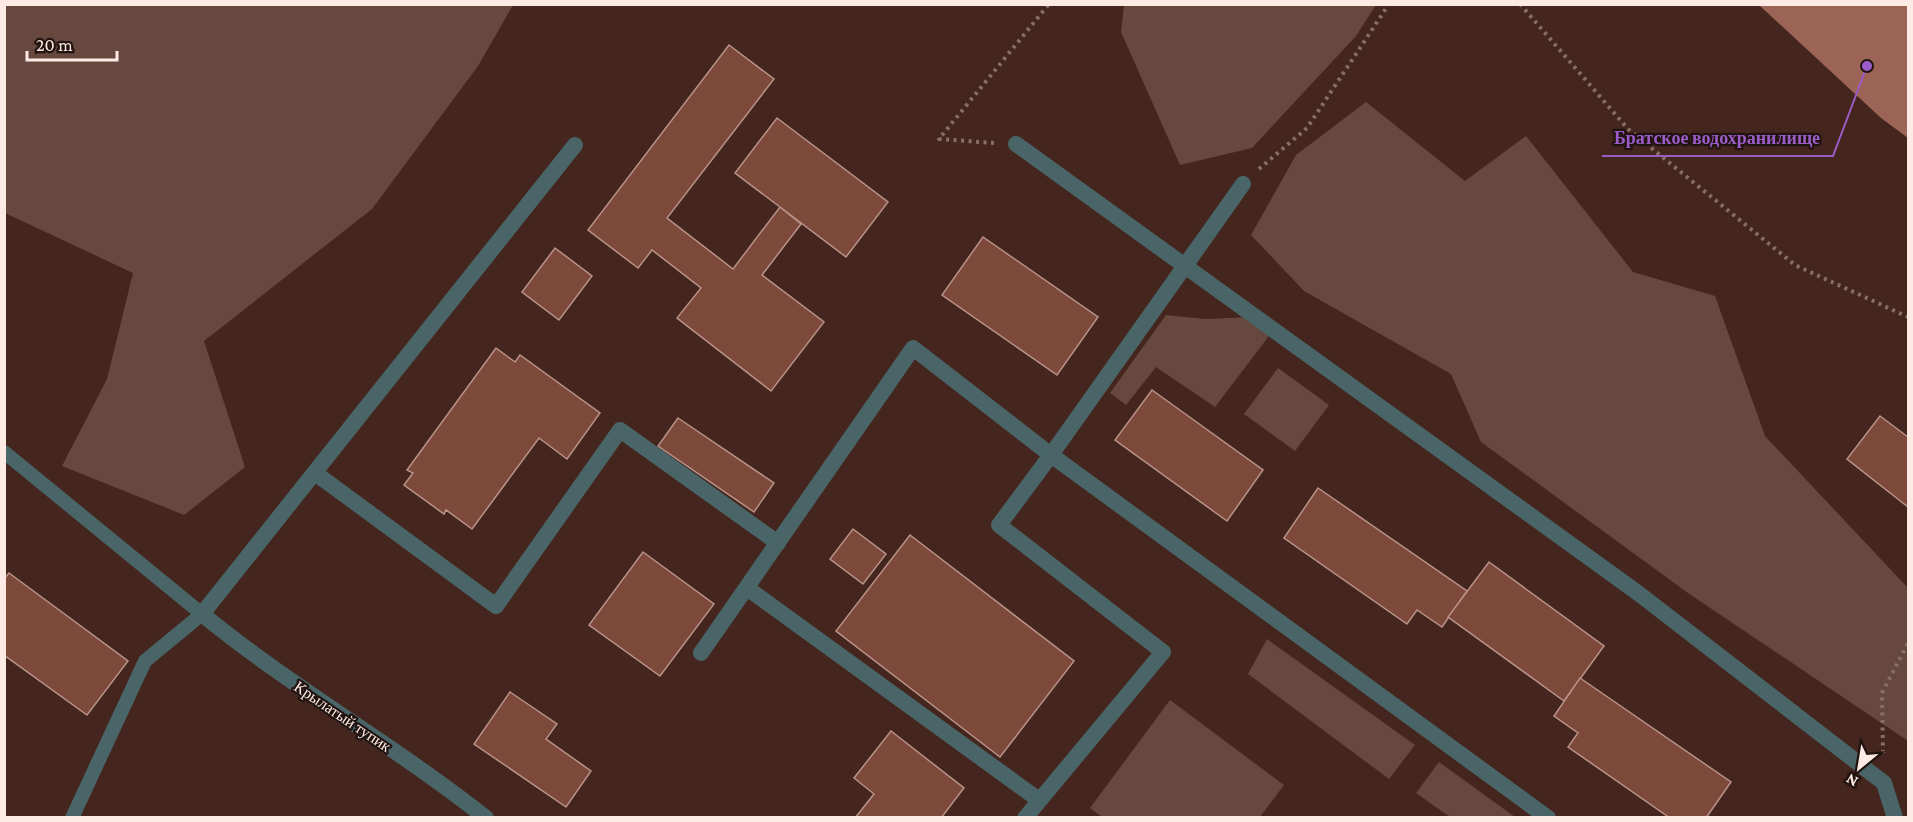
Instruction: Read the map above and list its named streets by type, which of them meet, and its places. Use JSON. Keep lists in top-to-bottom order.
{
  "streets": {
    "street": ["Крылатый тупик"]
  },
  "places": ["Братское водохранилище"],
  "scale_bar": "20 m",
  "north": "bottom left"
}
